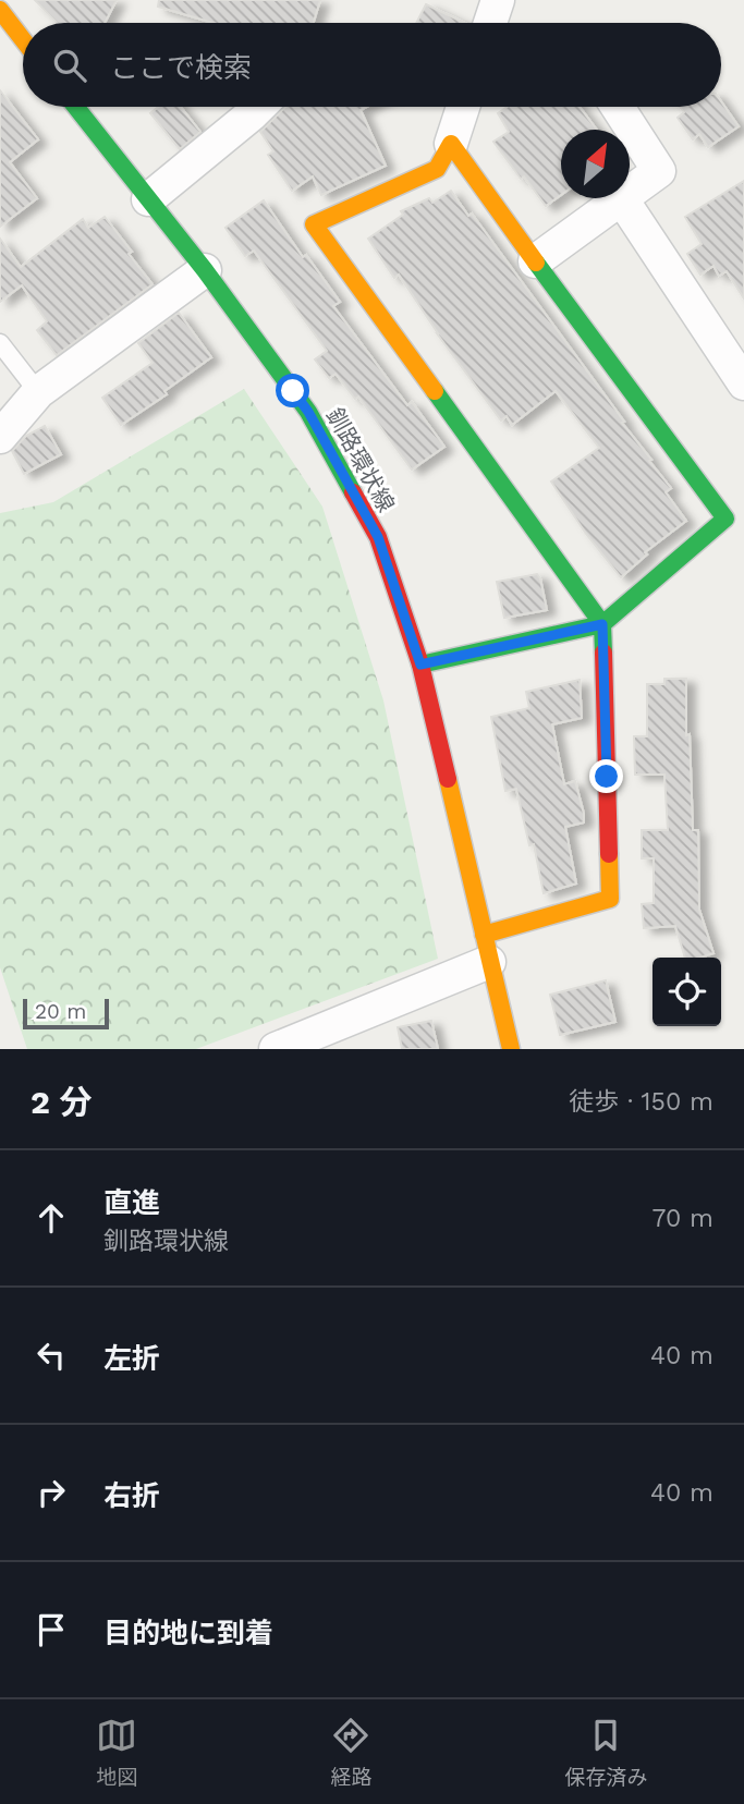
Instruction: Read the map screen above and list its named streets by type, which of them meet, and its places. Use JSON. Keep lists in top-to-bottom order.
{
  "streets": {
    "street": ["釧路環状線"]
  },
  "scale_bar": "20 m",
  "north": "top right",
  "page": {
    "search": "ここで検索",
    "scale": "20 m",
    "heading": ["2 分", "徒歩 · 150 m"],
    "list": [
      ["直進", "釧路環状線", "70 m"],
      ["左折", "40 m"],
      ["右折", "40 m"],
      "目的地に到着"
    ],
    "nav": ["地図", "経路", "保存済み"]
  }
}
